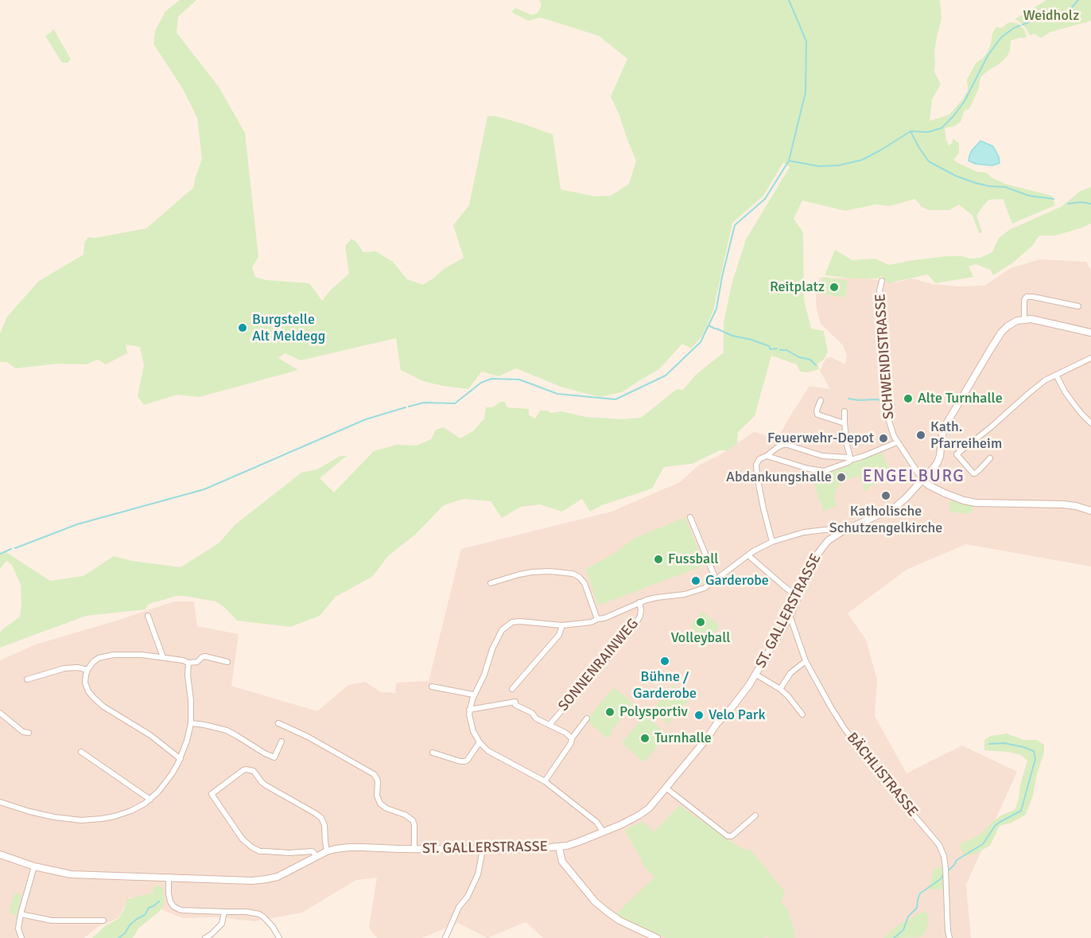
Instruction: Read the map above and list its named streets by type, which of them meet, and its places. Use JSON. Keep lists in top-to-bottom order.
{
  "streets": {
    "street": [
      "SCHWENDISTRASSE",
      "ST. GALLERSTRASSE",
      "SONNENRAINWEG",
      "BÄCHLISTRASSE"
    ]
  },
  "crossings": [
    ["SCHWENDISTRASSE", "ST. GALLERSTRASSE"],
    ["ST. GALLERSTRASSE", "BÄCHLISTRASSE"]
  ],
  "districts": ["ENGELBURG"],
  "parks": ["Weidholz"],
  "places": [
    "Reitplatz",
    "Burgstelle Alt Meldegg",
    "Alte Turnhalle",
    "Kath. Pfarreiheim",
    "Feuerwehr-Depot",
    "Abdankungshalle",
    "Katholische Schutzengelkirche",
    "Fussball",
    "Garderobe",
    "Volleyball",
    "Bühne / Garderobe",
    "Polysportiv",
    "Velo Park",
    "Turnhalle"
  ]
}
